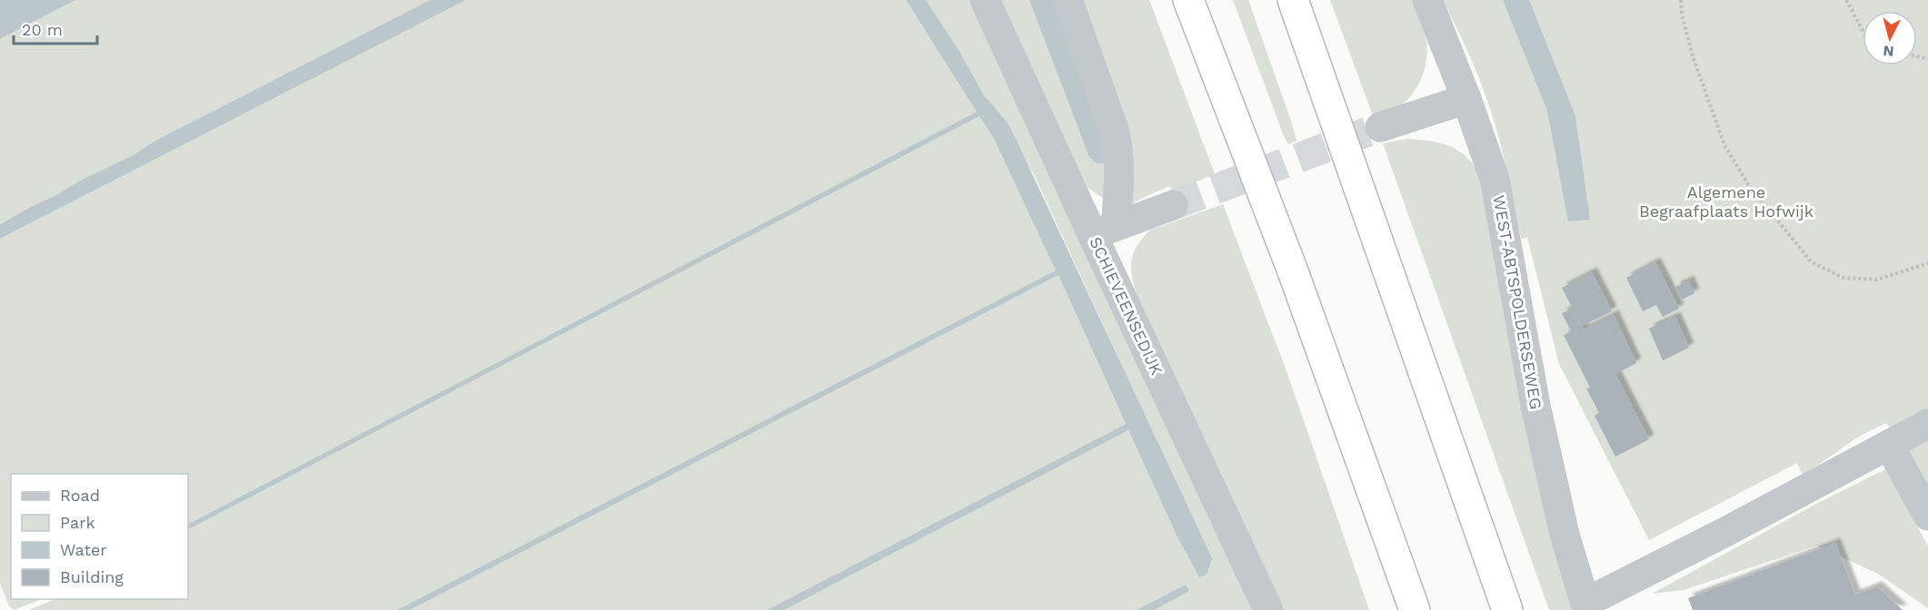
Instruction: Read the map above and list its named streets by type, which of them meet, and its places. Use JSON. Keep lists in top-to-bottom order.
{
  "streets": {
    "street": ["WEST-ABTSPOLDERSEWEG", "SCHIEVEENSEDIJK"]
  },
  "parks": ["Algemene Begraafplaats Hofwijk"],
  "legend": [
    "Road",
    "Park",
    "Water",
    "Building"
  ],
  "scale_bar": "20 m",
  "north": "bottom"
}
